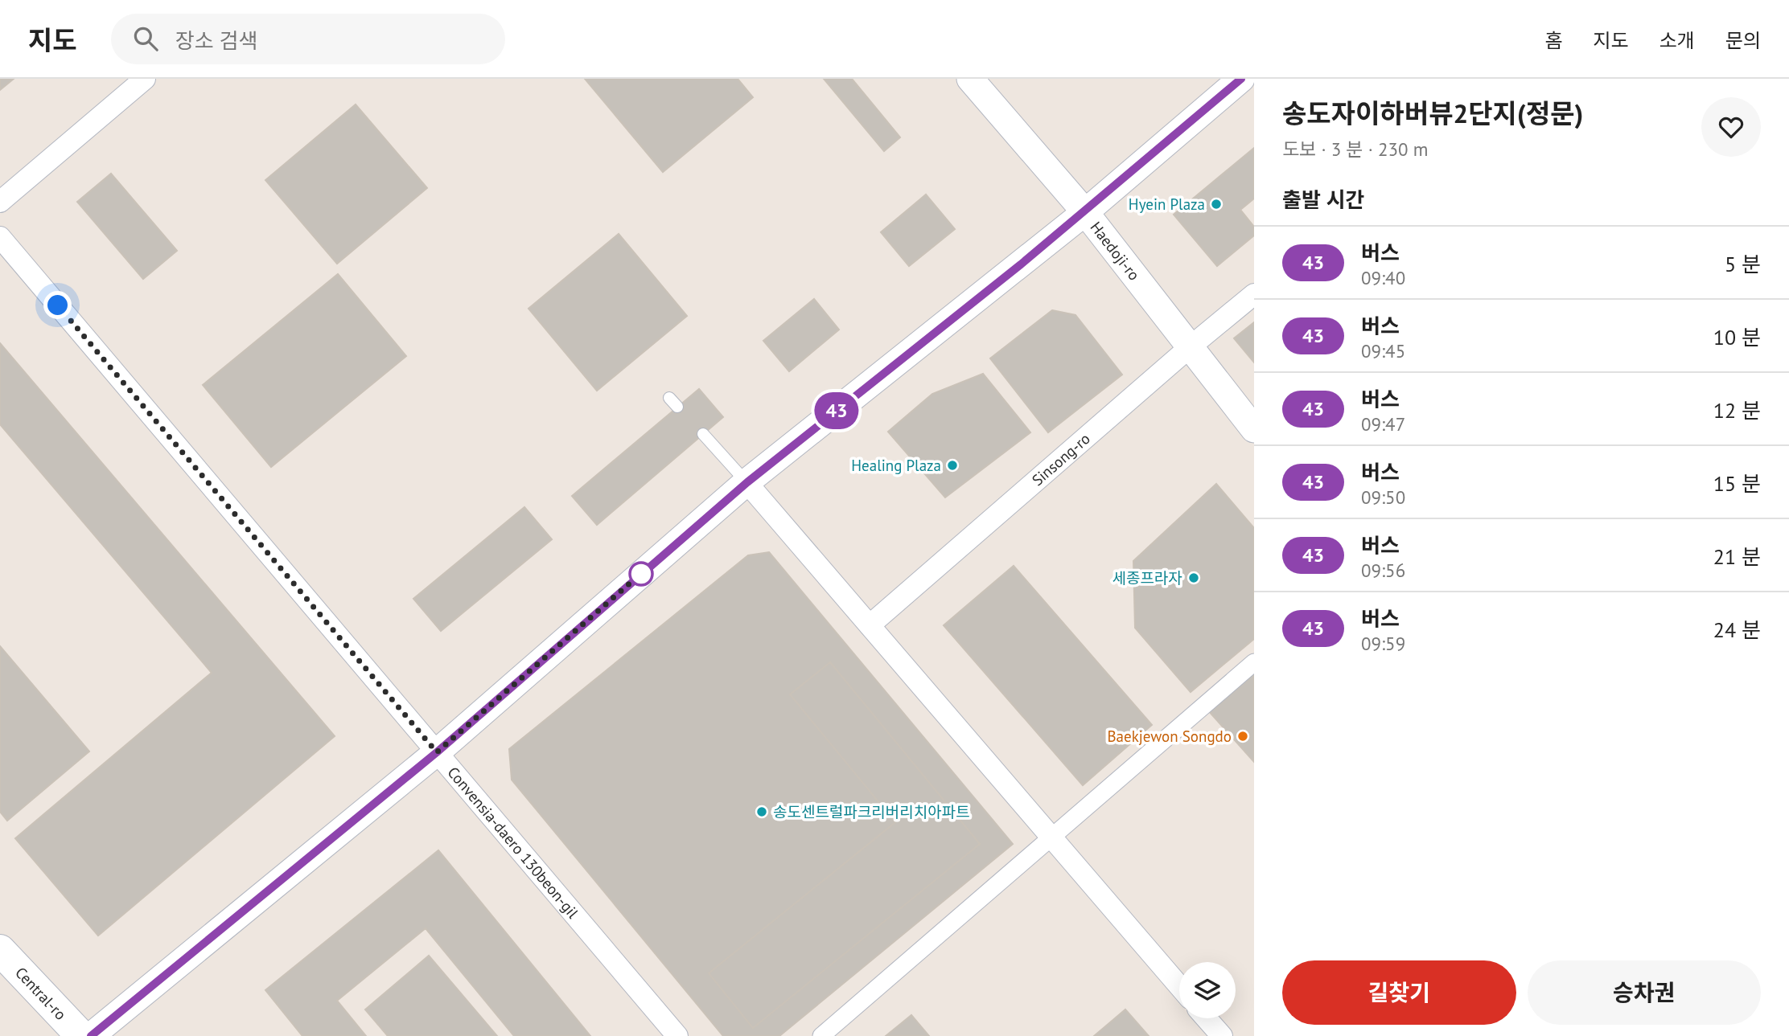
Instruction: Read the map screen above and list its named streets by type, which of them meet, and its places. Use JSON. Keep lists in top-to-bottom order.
{
  "streets": {
    "main road": ["Central-ro"],
    "street": ["Haedoji-ro", "Sinsong-ro", "Convensia-daero 130beon-gil"]
  },
  "crossings": [
    ["Haedoji-ro", "Sinsong-ro"]
  ],
  "places": [
    "Hyein Plaza",
    "Healing Plaza",
    "세종프라자",
    "Baekjewon Songdo",
    "송도센트럴파크리버리치아파트"
  ],
  "lines": ["bus line 43"],
  "page": {
    "header": "지도",
    "search": "장소 검색",
    "nav": [
      "홈",
      "지도",
      "소개",
      "문의"
    ],
    "on_map": "43",
    "heading": [
      ["송도자이하버뷰2단지(정문)", "도보 · 3 분 · 230 m"],
      "출발 시간"
    ],
    "list": [
      {
        "mark": "43",
        "name": "버스",
        "note": "09:40",
        "value": "5 분"
      },
      {
        "mark": "43",
        "name": "버스",
        "note": "09:45",
        "value": "10 분"
      },
      {
        "mark": "43",
        "name": "버스",
        "note": "09:47",
        "value": "12 분"
      },
      {
        "mark": "43",
        "name": "버스",
        "note": "09:50",
        "value": "15 분"
      },
      {
        "mark": "43",
        "name": "버스",
        "note": "09:56",
        "value": "21 분"
      },
      {
        "mark": "43",
        "name": "버스",
        "note": "09:59",
        "value": "24 분"
      }
    ],
    "buttons": ["길찾기", "승차권"]
  }
}
